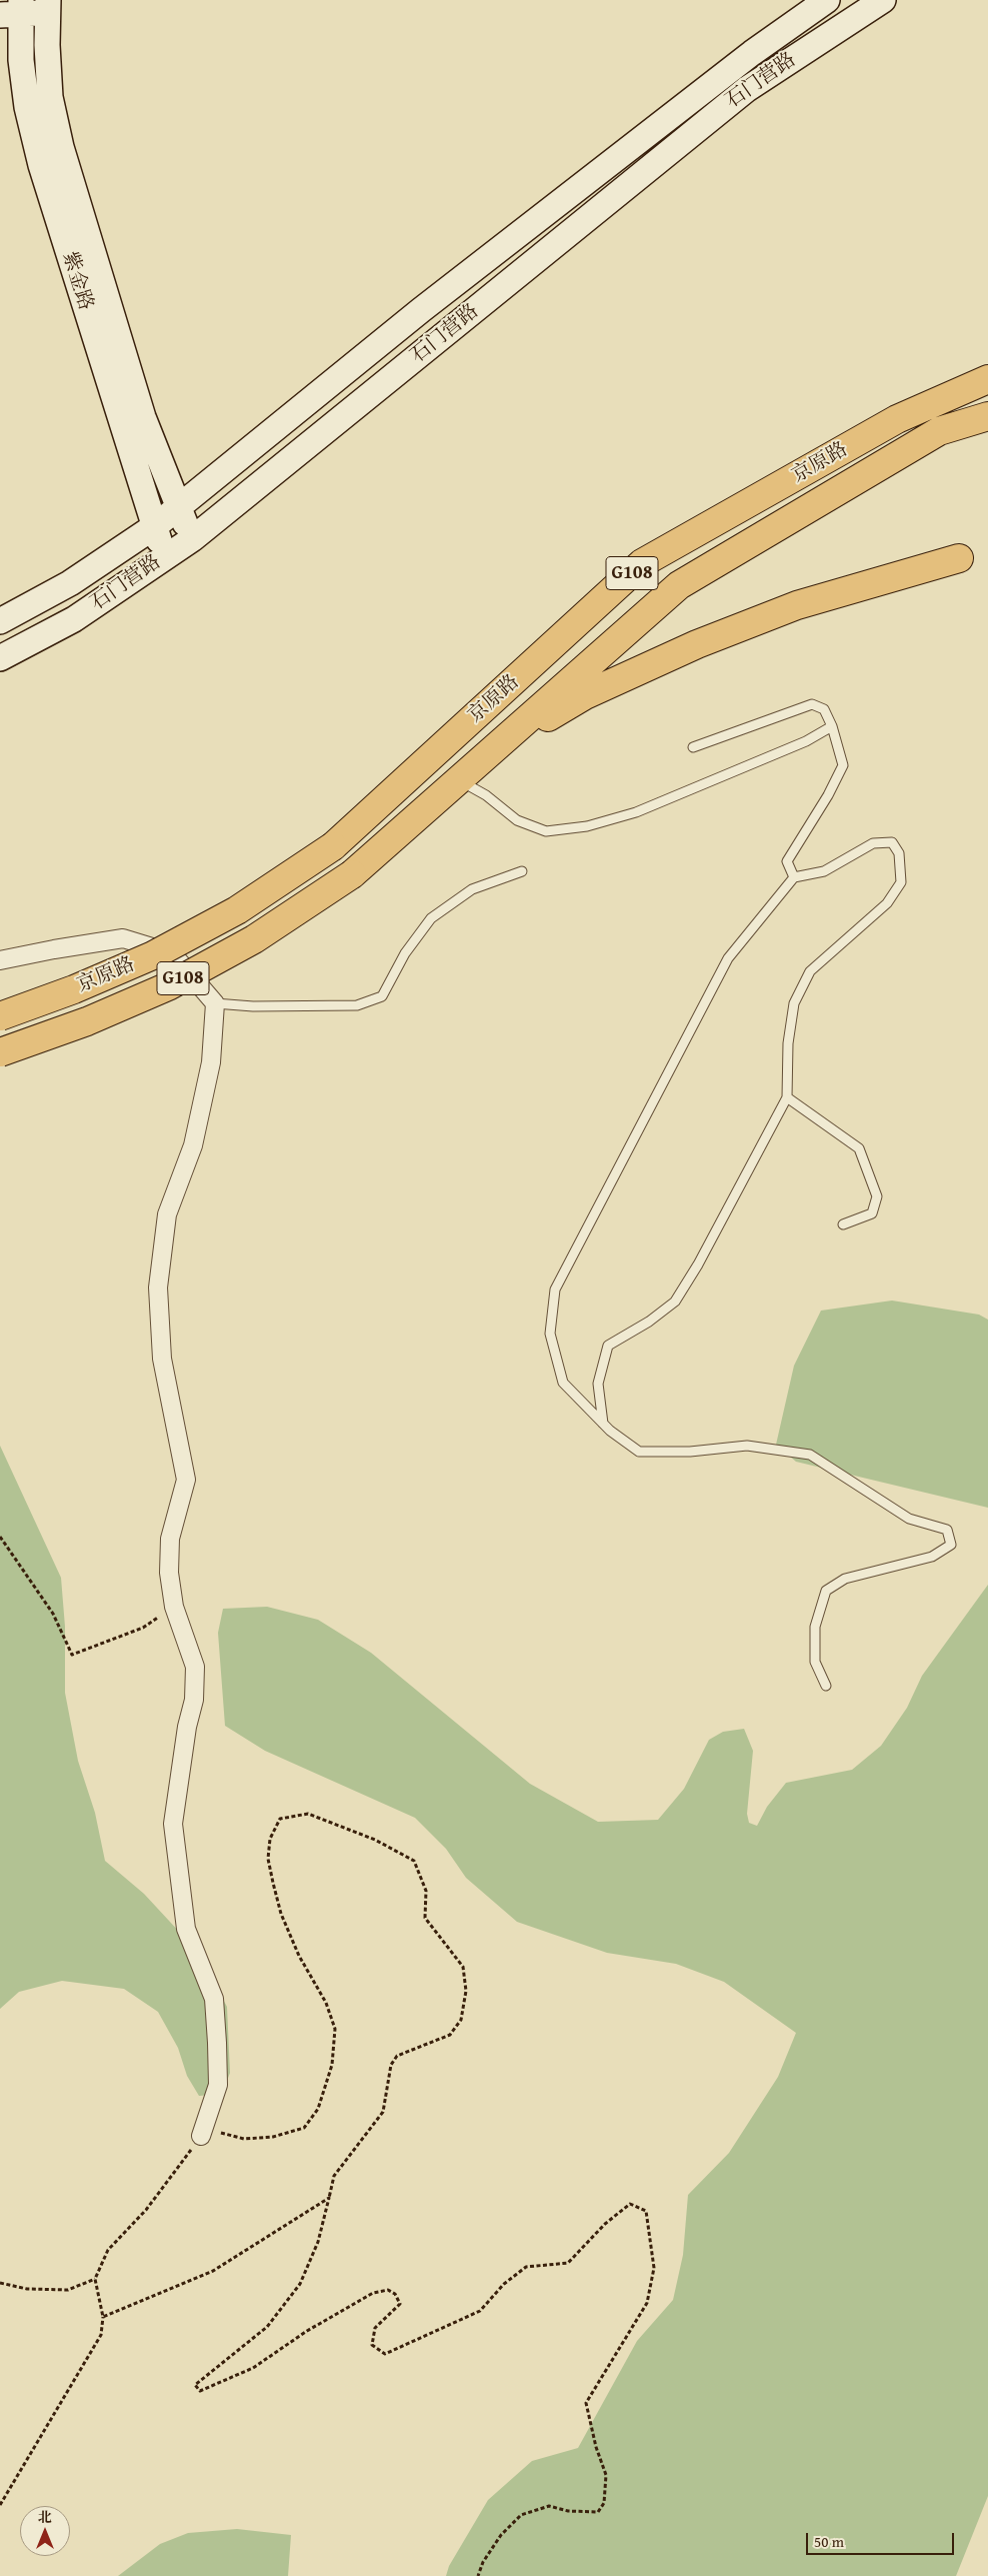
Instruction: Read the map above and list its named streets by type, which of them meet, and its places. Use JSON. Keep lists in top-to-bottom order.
{
  "streets": {
    "highway": ["京原路", "G108"],
    "main road": ["石门营路", "紫金路"]
  },
  "crossings": [
    ["石门营路", "紫金路"]
  ],
  "scale_bar": "50 m",
  "north": "top"
}
